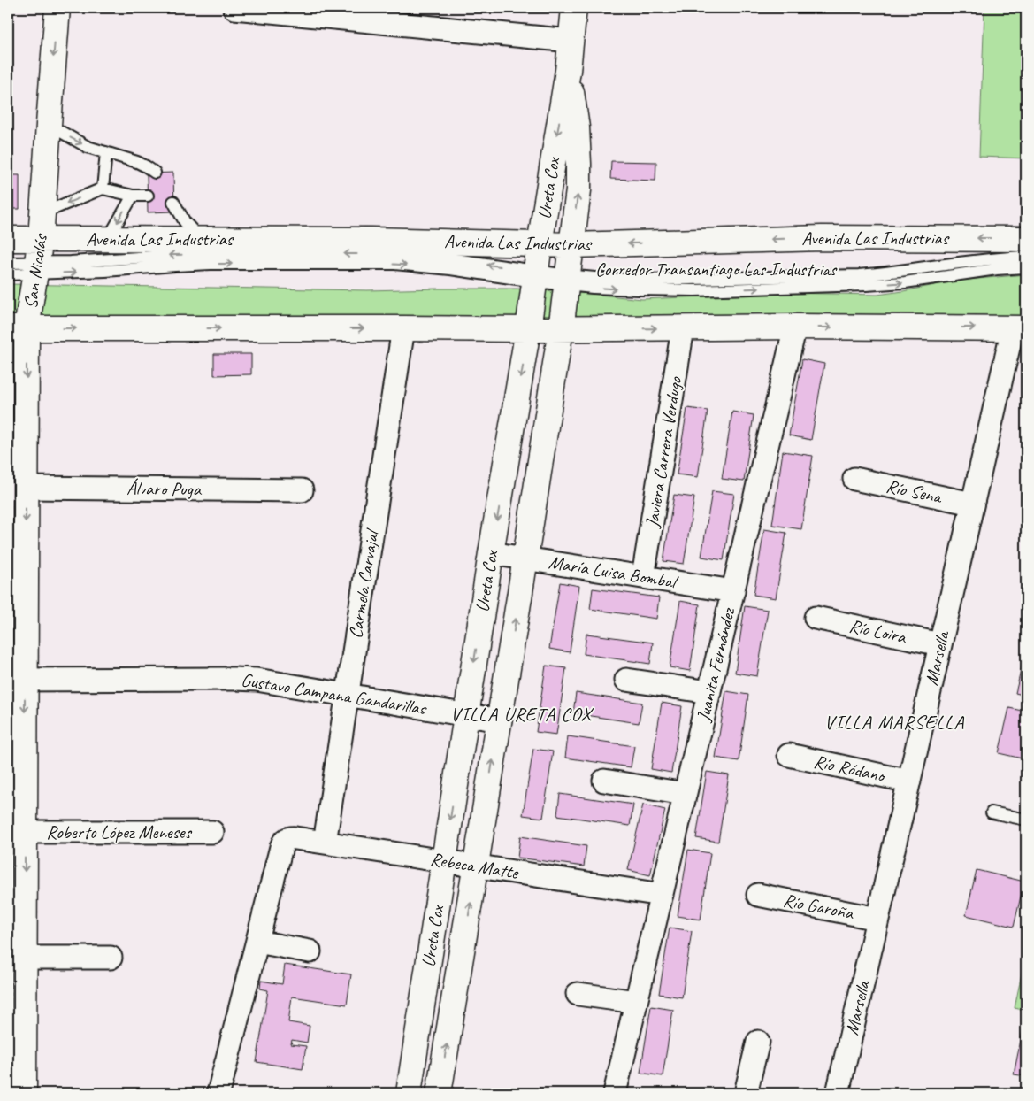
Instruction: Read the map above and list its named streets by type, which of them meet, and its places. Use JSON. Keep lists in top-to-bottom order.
{
  "streets": {
    "street": [
      "Ureta Cox",
      "Avenida Las Industrias",
      "San Nicolás",
      "Javiera Carrera Verdugo",
      "Álvaro Puga",
      "Río Sena",
      "María Luisa Bombal",
      "Carmela Carvajal",
      "Río Loira",
      "Marsella",
      "Juanita Fernández",
      "Gustavo Campana Gandarillas",
      "Río Ródano",
      "Roberto López Meneses",
      "Rebeca Matte",
      "Río Garoña"
    ],
    "lane": ["Corredor Transantiago Las Industrias"]
  },
  "crossings": [
    ["Ureta Cox", "Avenida Las Industrias"],
    ["Ureta Cox", "Corredor Transantiago Las Industrias"],
    ["Ureta Cox", "María Luisa Bombal"],
    ["Ureta Cox", "Gustavo Campana Gandarillas"],
    ["Ureta Cox", "Rebeca Matte"],
    ["Avenida Las Industrias", "San Nicolás"],
    ["Corredor Transantiago Las Industrias", "San Nicolás"],
    ["San Nicolás", "Álvaro Puga"],
    ["San Nicolás", "Gustavo Campana Gandarillas"],
    ["San Nicolás", "Roberto López Meneses"],
    ["Javiera Carrera Verdugo", "María Luisa Bombal"],
    ["Río Sena", "Marsella"],
    ["María Luisa Bombal", "Juanita Fernández"],
    ["Carmela Carvajal", "Gustavo Campana Gandarillas"],
    ["Carmela Carvajal", "Rebeca Matte"],
    ["Río Loira", "Marsella"],
    ["Marsella", "Río Ródano"],
    ["Marsella", "Río Garoña"],
    ["Juanita Fernández", "Rebeca Matte"]
  ],
  "one_way": ["San Nicolás"],
  "districts": ["VILLA URETA COX", "VILLA MARSELLA"]
}
